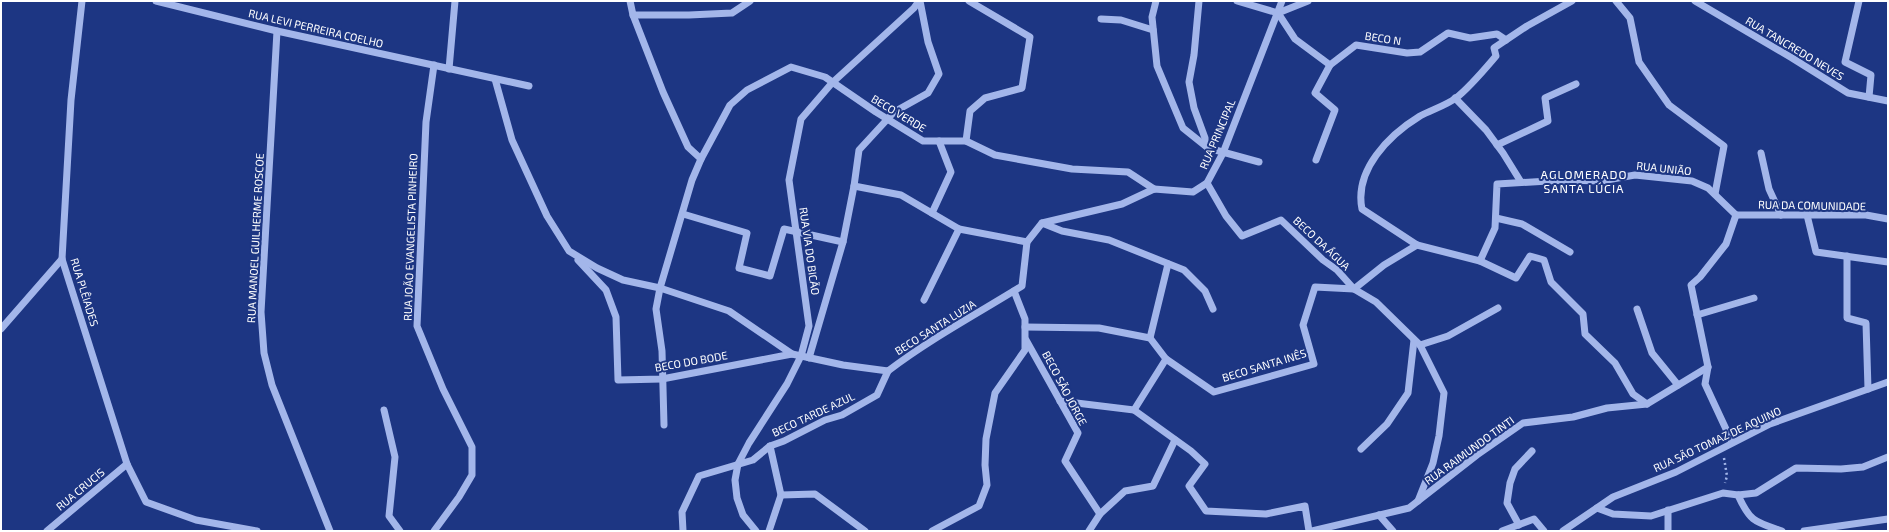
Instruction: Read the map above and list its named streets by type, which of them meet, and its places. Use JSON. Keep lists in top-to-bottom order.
{
  "streets": {
    "street": [
      "RUA LEVI PERREIRA COELHO",
      "BECO N",
      "RUA TANCREDO NEVES",
      "BECO VERDE",
      "RUA PRINCIPAL",
      "RUA UNIÃO",
      "RUA DA COMUNIDADE",
      "RUA JOÃO EVANGELISTA PINHEIRO",
      "RUA MANOEL GUILHERME ROSCOE",
      "BECO DA ÁGUA",
      "RUA VIA DO BICÃO",
      "RUA PLÊIADES",
      "BECO SANTA LUZIA",
      "BECO DO BODE",
      "BECO SANTA INÊS",
      "BECO SÃO JORGE",
      "BECO TARDE AZUL",
      "RUA SÃO TOMAZ DE AQUINO",
      "RUA RAIMUNDO TINTI",
      "RUA CRUCIS"
    ]
  },
  "crossings": [
    ["RUA LEVI PERREIRA COELHO", "RUA JOÃO EVANGELISTA PINHEIRO"],
    ["RUA LEVI PERREIRA COELHO", "RUA MANOEL GUILHERME ROSCOE"],
    ["BECO VERDE", "RUA PRINCIPAL"],
    ["BECO VERDE", "RUA VIA DO BICÃO"],
    ["BECO VERDE", "BECO DO BODE"],
    ["RUA PRINCIPAL", "BECO DA ÁGUA"],
    ["RUA UNIÃO", "RUA DA COMUNIDADE"],
    ["BECO DA ÁGUA", "BECO SANTA INÊS"],
    ["RUA VIA DO BICÃO", "BECO TARDE AZUL"],
    ["RUA PLÊIADES", "RUA CRUCIS"],
    ["BECO SANTA LUZIA", "BECO TARDE AZUL"]
  ],
  "districts": ["AGLOMERADO SANTA LÚCIA"]
}
